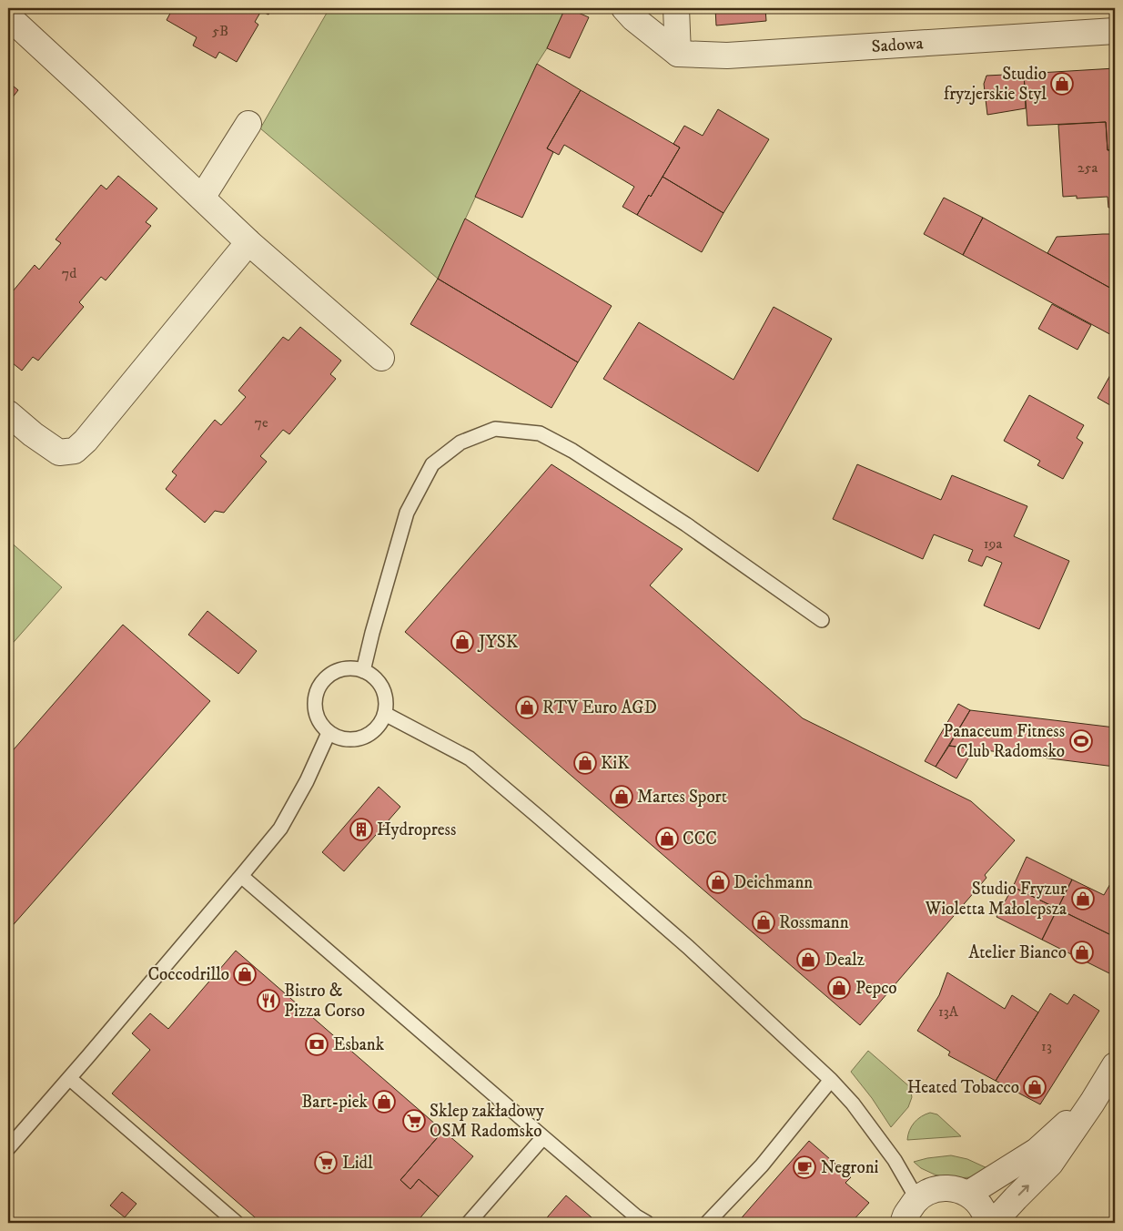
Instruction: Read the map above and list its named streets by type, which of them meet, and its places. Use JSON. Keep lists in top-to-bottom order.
{
  "streets": {
    "street": ["Sadowa"]
  },
  "places": {
    "shop": [
      "Studio fryzjerskie Styl",
      "JYSK",
      "RTV Euro AGD",
      "KiK",
      "Martes Sport",
      "CCC",
      "Deichmann",
      "Studio Fryzur Wioletta Małolepsza",
      "Rossmann",
      "Atelier Bianco",
      "Dealz",
      "Coccodrillo",
      "Pepco",
      "Heated Tobacco",
      "Bart-piek"
    ],
    "sports": ["Panaceum Fitness Club Radomsko"],
    "building": ["Hydropress"],
    "restaurant": ["Bistro & Pizza Corso"],
    "bank": ["Esbank"],
    "supermarket": ["Sklep zakładowy OSM Radomsko", "Lidl"],
    "cafe": ["Negroni"]
  },
  "house_numbers": [
    "5B",
    "25a",
    "7d",
    "7e",
    "19a",
    "13A",
    "13"
  ]
}
